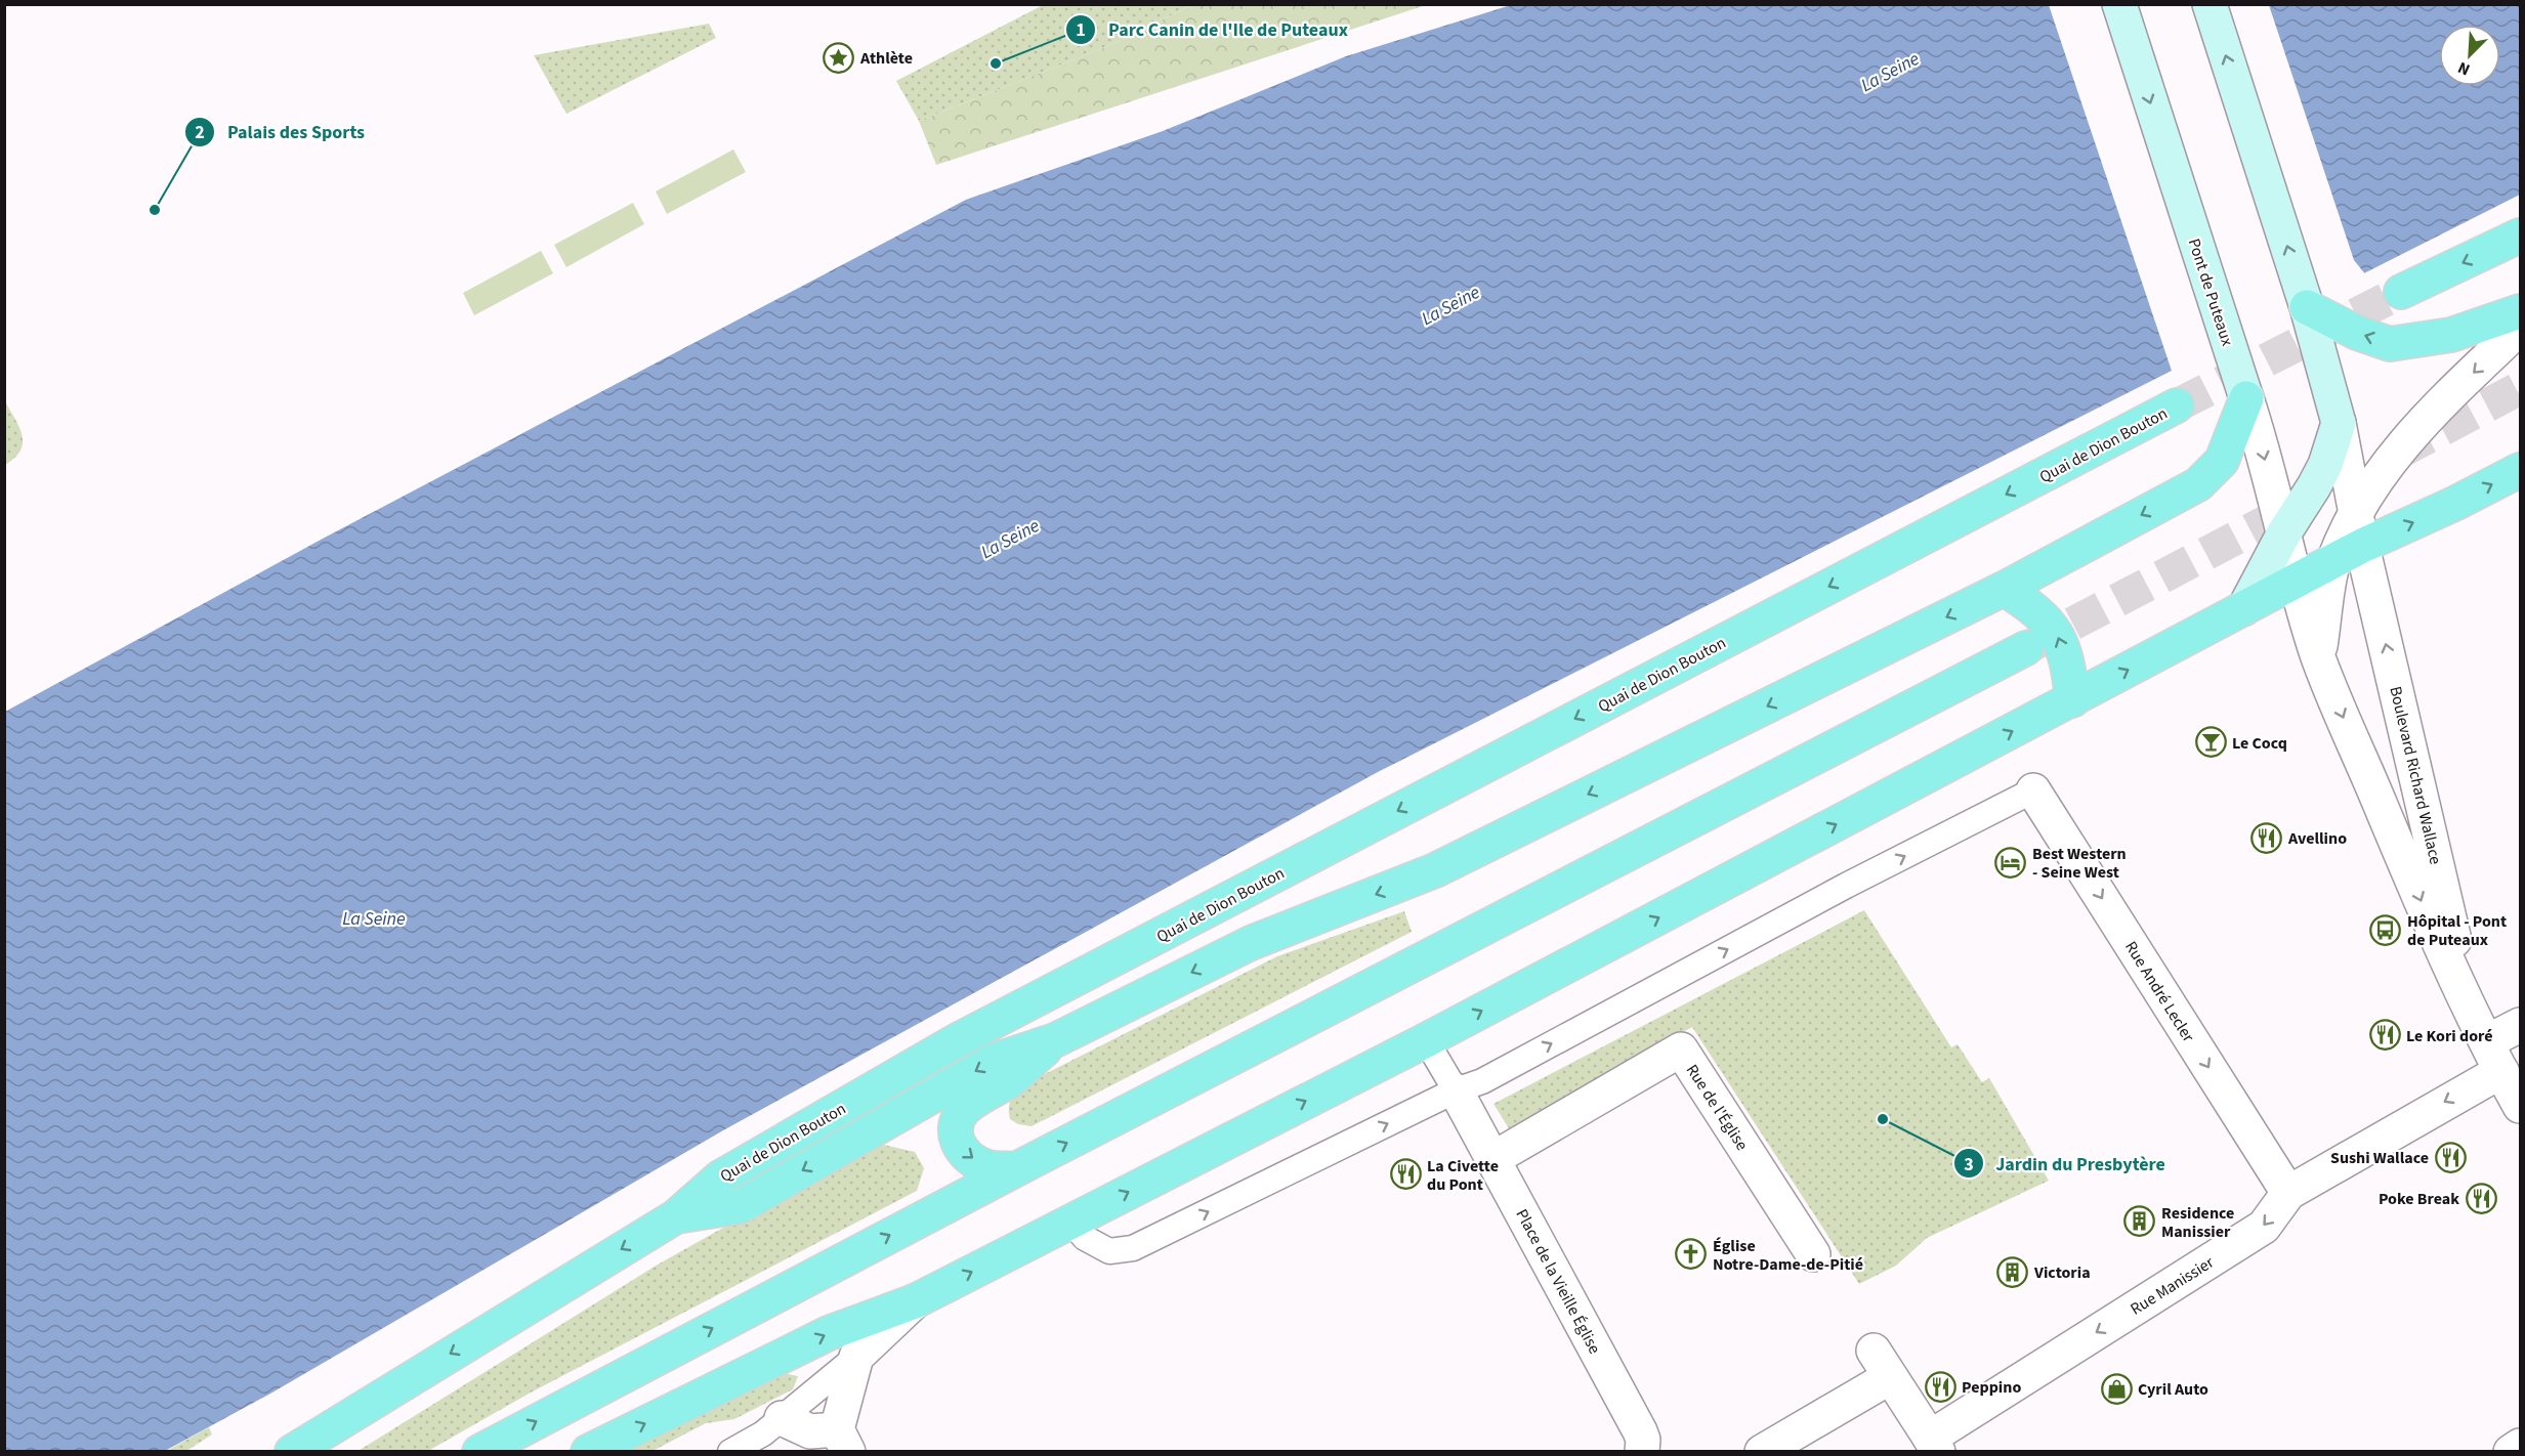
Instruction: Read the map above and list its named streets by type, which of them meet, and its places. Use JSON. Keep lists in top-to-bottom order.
{
  "streets": {
    "main road": ["Pont de Puteaux", "Quai de Dion Bouton"],
    "street": [
      "Boulevard Richard Wallace",
      "Rue André Lecler",
      "Rue de l'Église",
      "Place de la Vieille Église",
      "Rue Manissier"
    ]
  },
  "crossings": [
    ["Pont de Puteaux", "Boulevard Richard Wallace"],
    ["Boulevard Richard Wallace", "Rue Manissier"],
    ["Rue André Lecler", "Rue Manissier"],
    ["Rue de l'Église", "Place de la Vieille Église"]
  ],
  "one_way": ["Rue André Lecler", "Rue Manissier"],
  "water": ["La Seine"],
  "places": {
    "place": ["Athlète"],
    "other": ["Parc Canin de l'Ile de Puteaux", "Palais des Sports", "Jardin du Presbytère"],
    "bar": ["Le Cocq"],
    "restaurant": [
      "Avellino",
      "Le Kori doré",
      "Sushi Wallace",
      "La Civette du Pont",
      "Poke Break",
      "Peppino"
    ],
    "hotel": ["Best Western - Seine West"],
    "bus stop": ["Hôpital - Pont de Puteaux"],
    "building": ["Residence Manissier", "Victoria"],
    "church": ["Église Notre-Dame-de-Pitié"],
    "shop": ["Cyril Auto"]
  },
  "north": "bottom left"
}
